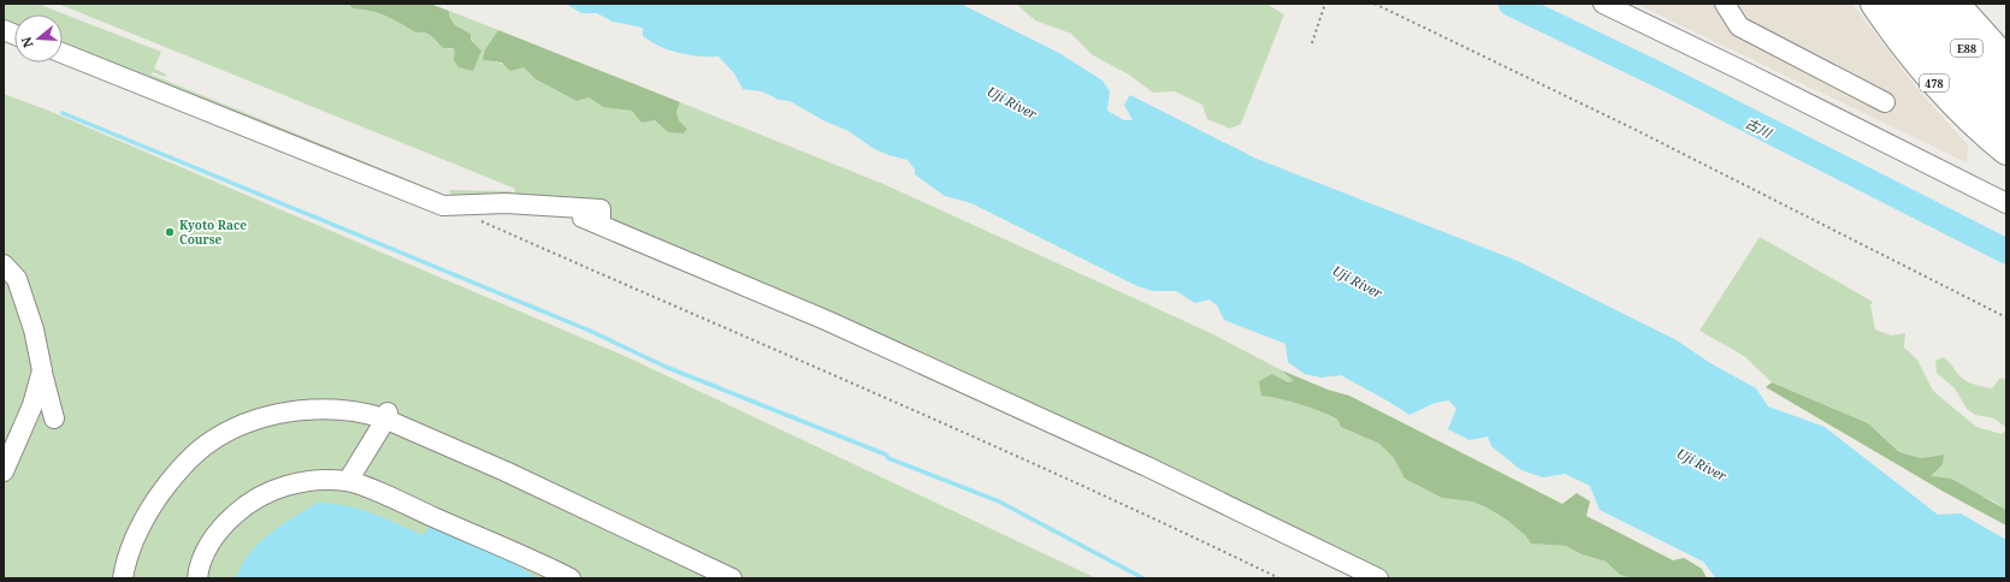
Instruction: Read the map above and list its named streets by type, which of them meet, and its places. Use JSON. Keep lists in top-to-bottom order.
{
  "streets": {
    "highway": ["E88", "478"]
  },
  "water": ["Uji River", "古川"],
  "places": ["Kyoto Race Course"],
  "north": "left"
}
